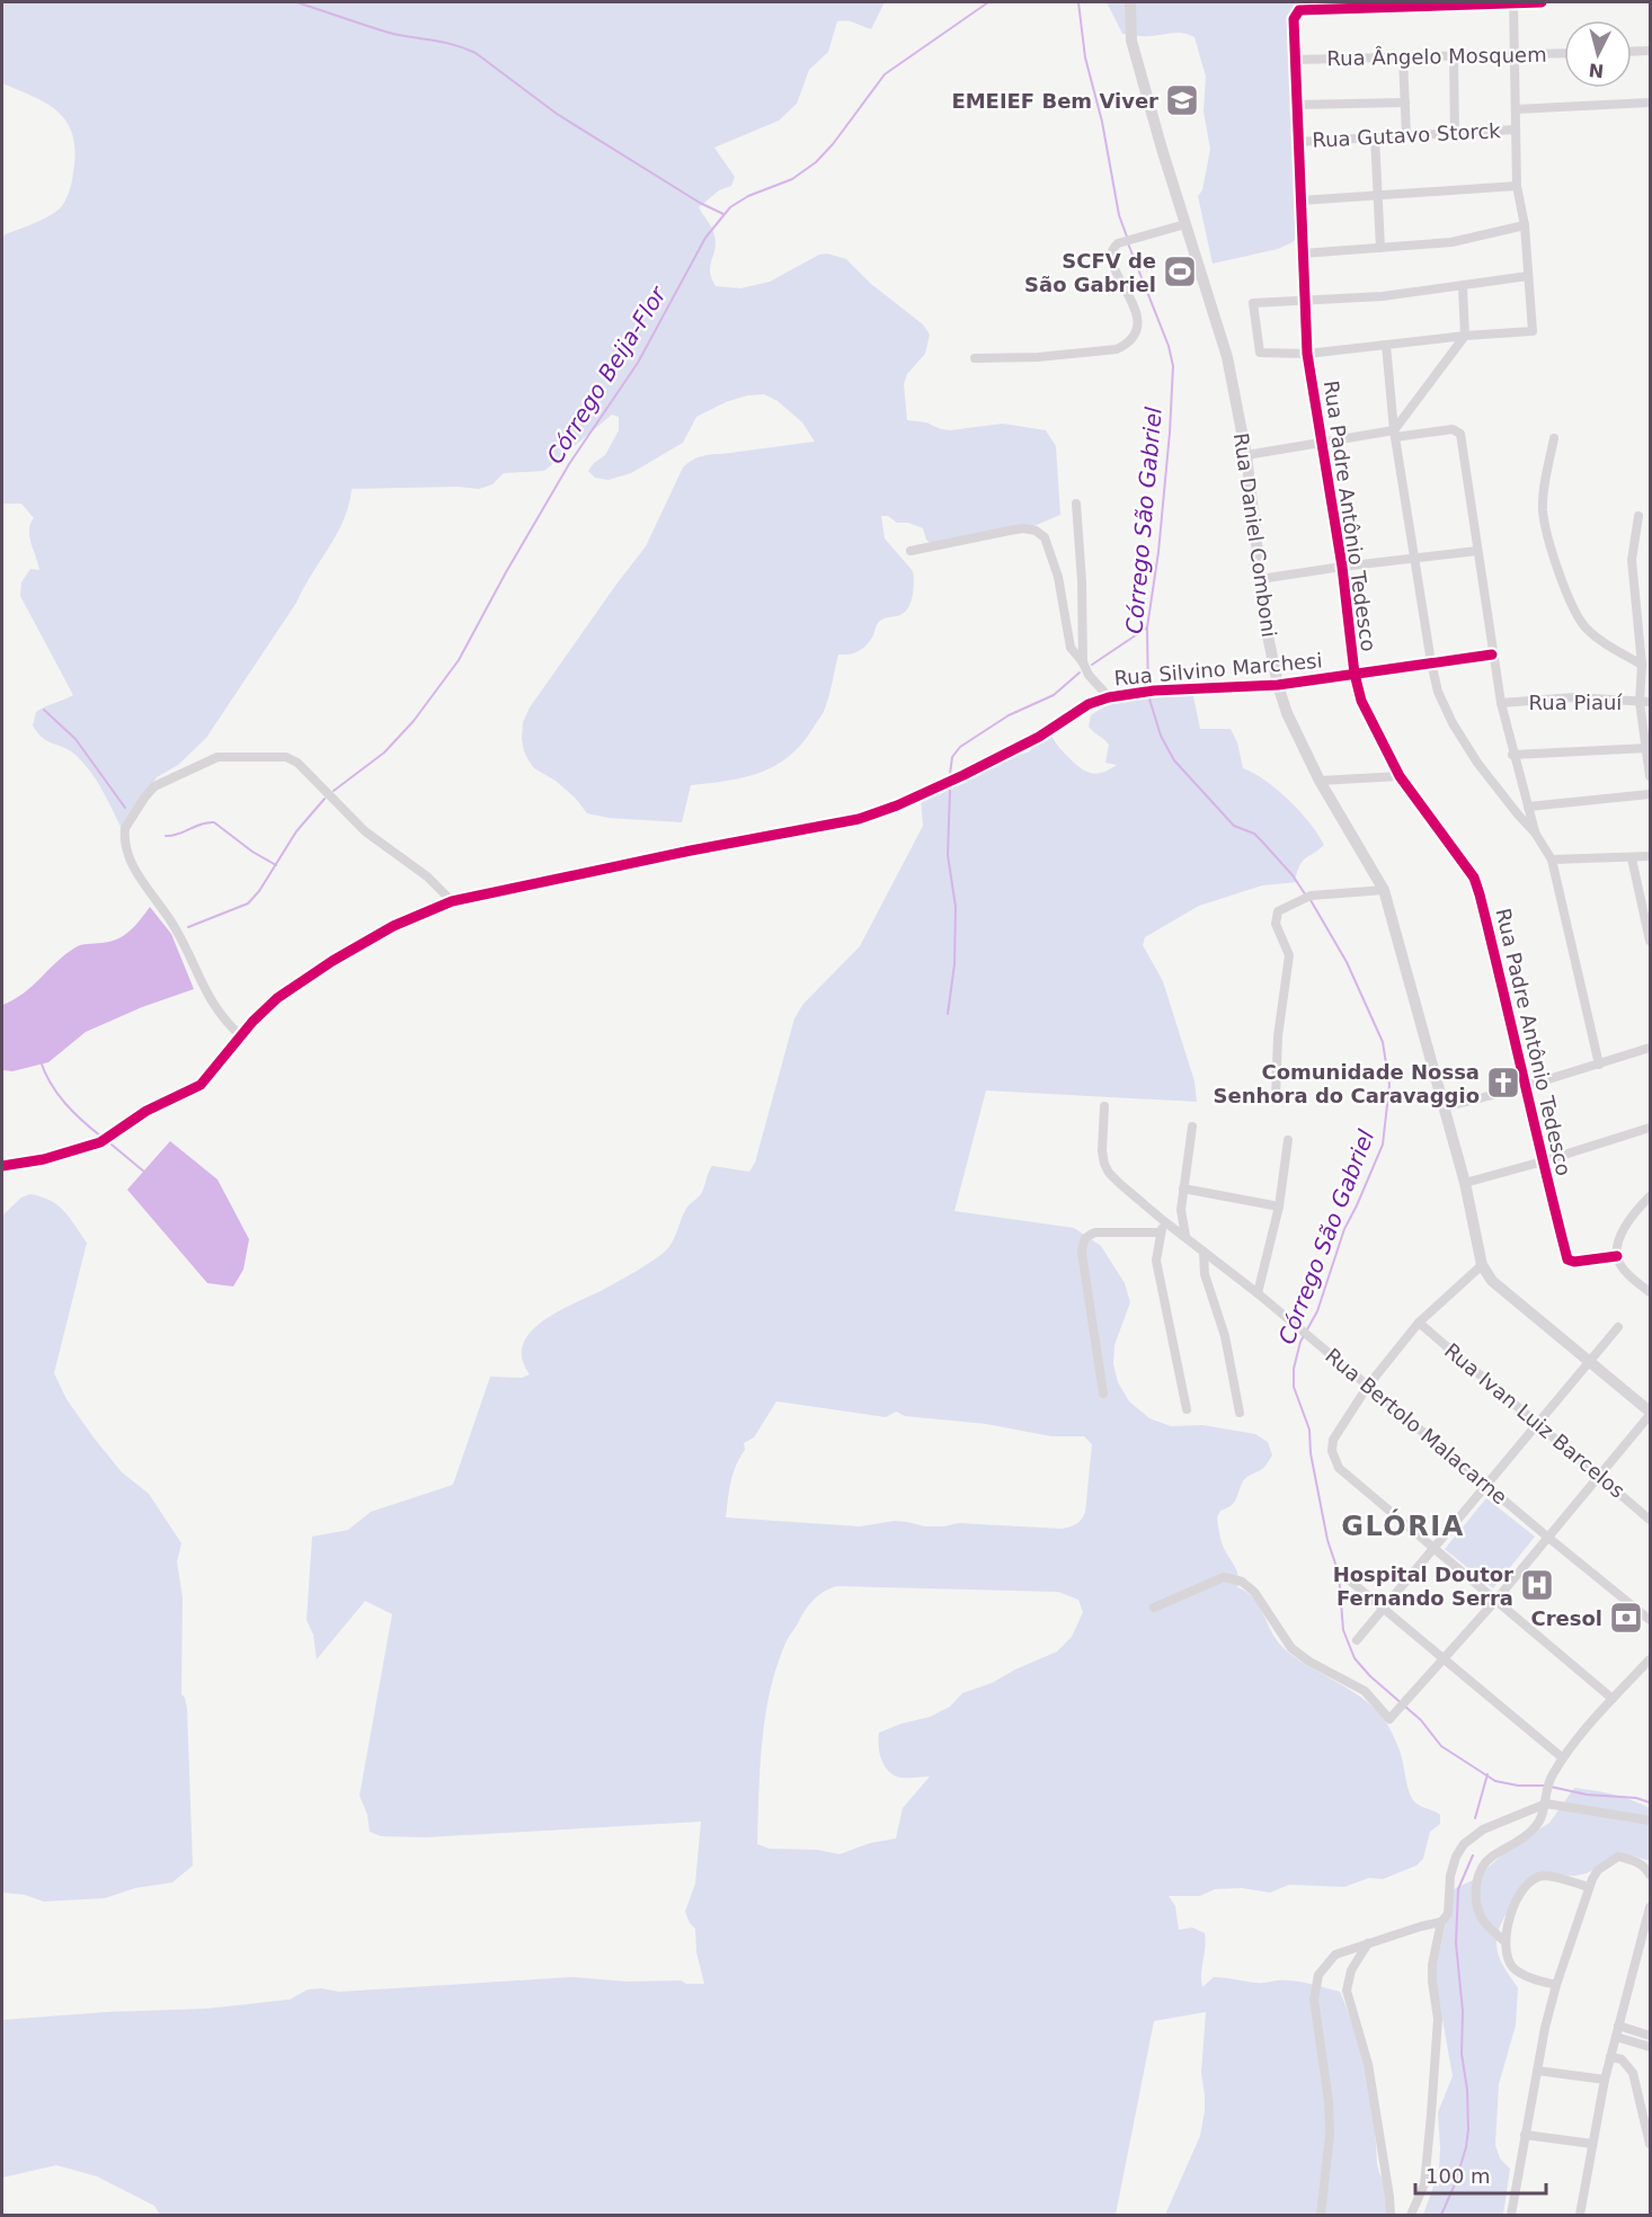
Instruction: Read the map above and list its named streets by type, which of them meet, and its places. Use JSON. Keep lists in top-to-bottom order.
{
  "streets": {
    "street": [
      "Rua Ângelo Mosquem",
      "Rua Gutavo Storck",
      "Rua Padre Antônio Tedesco",
      "Rua Daniel Comboni",
      "Rua Silvino Marchesi",
      "Rua Piauí",
      "Rua Ivan Luiz Barcelos",
      "Rua Bertolo Malacarne"
    ]
  },
  "crossings": [
    ["Rua Ângelo Mosquem", "Rua Padre Antônio Tedesco"],
    ["Rua Gutavo Storck", "Rua Padre Antônio Tedesco"],
    ["Rua Padre Antônio Tedesco", "Rua Silvino Marchesi"],
    ["Rua Daniel Comboni", "Rua Silvino Marchesi"]
  ],
  "districts": ["GLÓRIA"],
  "water": ["Córrego Beija-Flor", "Córrego São Gabriel"],
  "places": {
    "school or university": ["EMEIEF Bem Viver"],
    "sports": ["SCFV de São Gabriel"],
    "church": ["Comunidade Nossa Senhora do Caravaggio"],
    "hospital": ["Hospital Doutor Fernando Serra"],
    "bank": ["Cresol"]
  },
  "scale_bar": "100 m",
  "north": "bottom"
}
